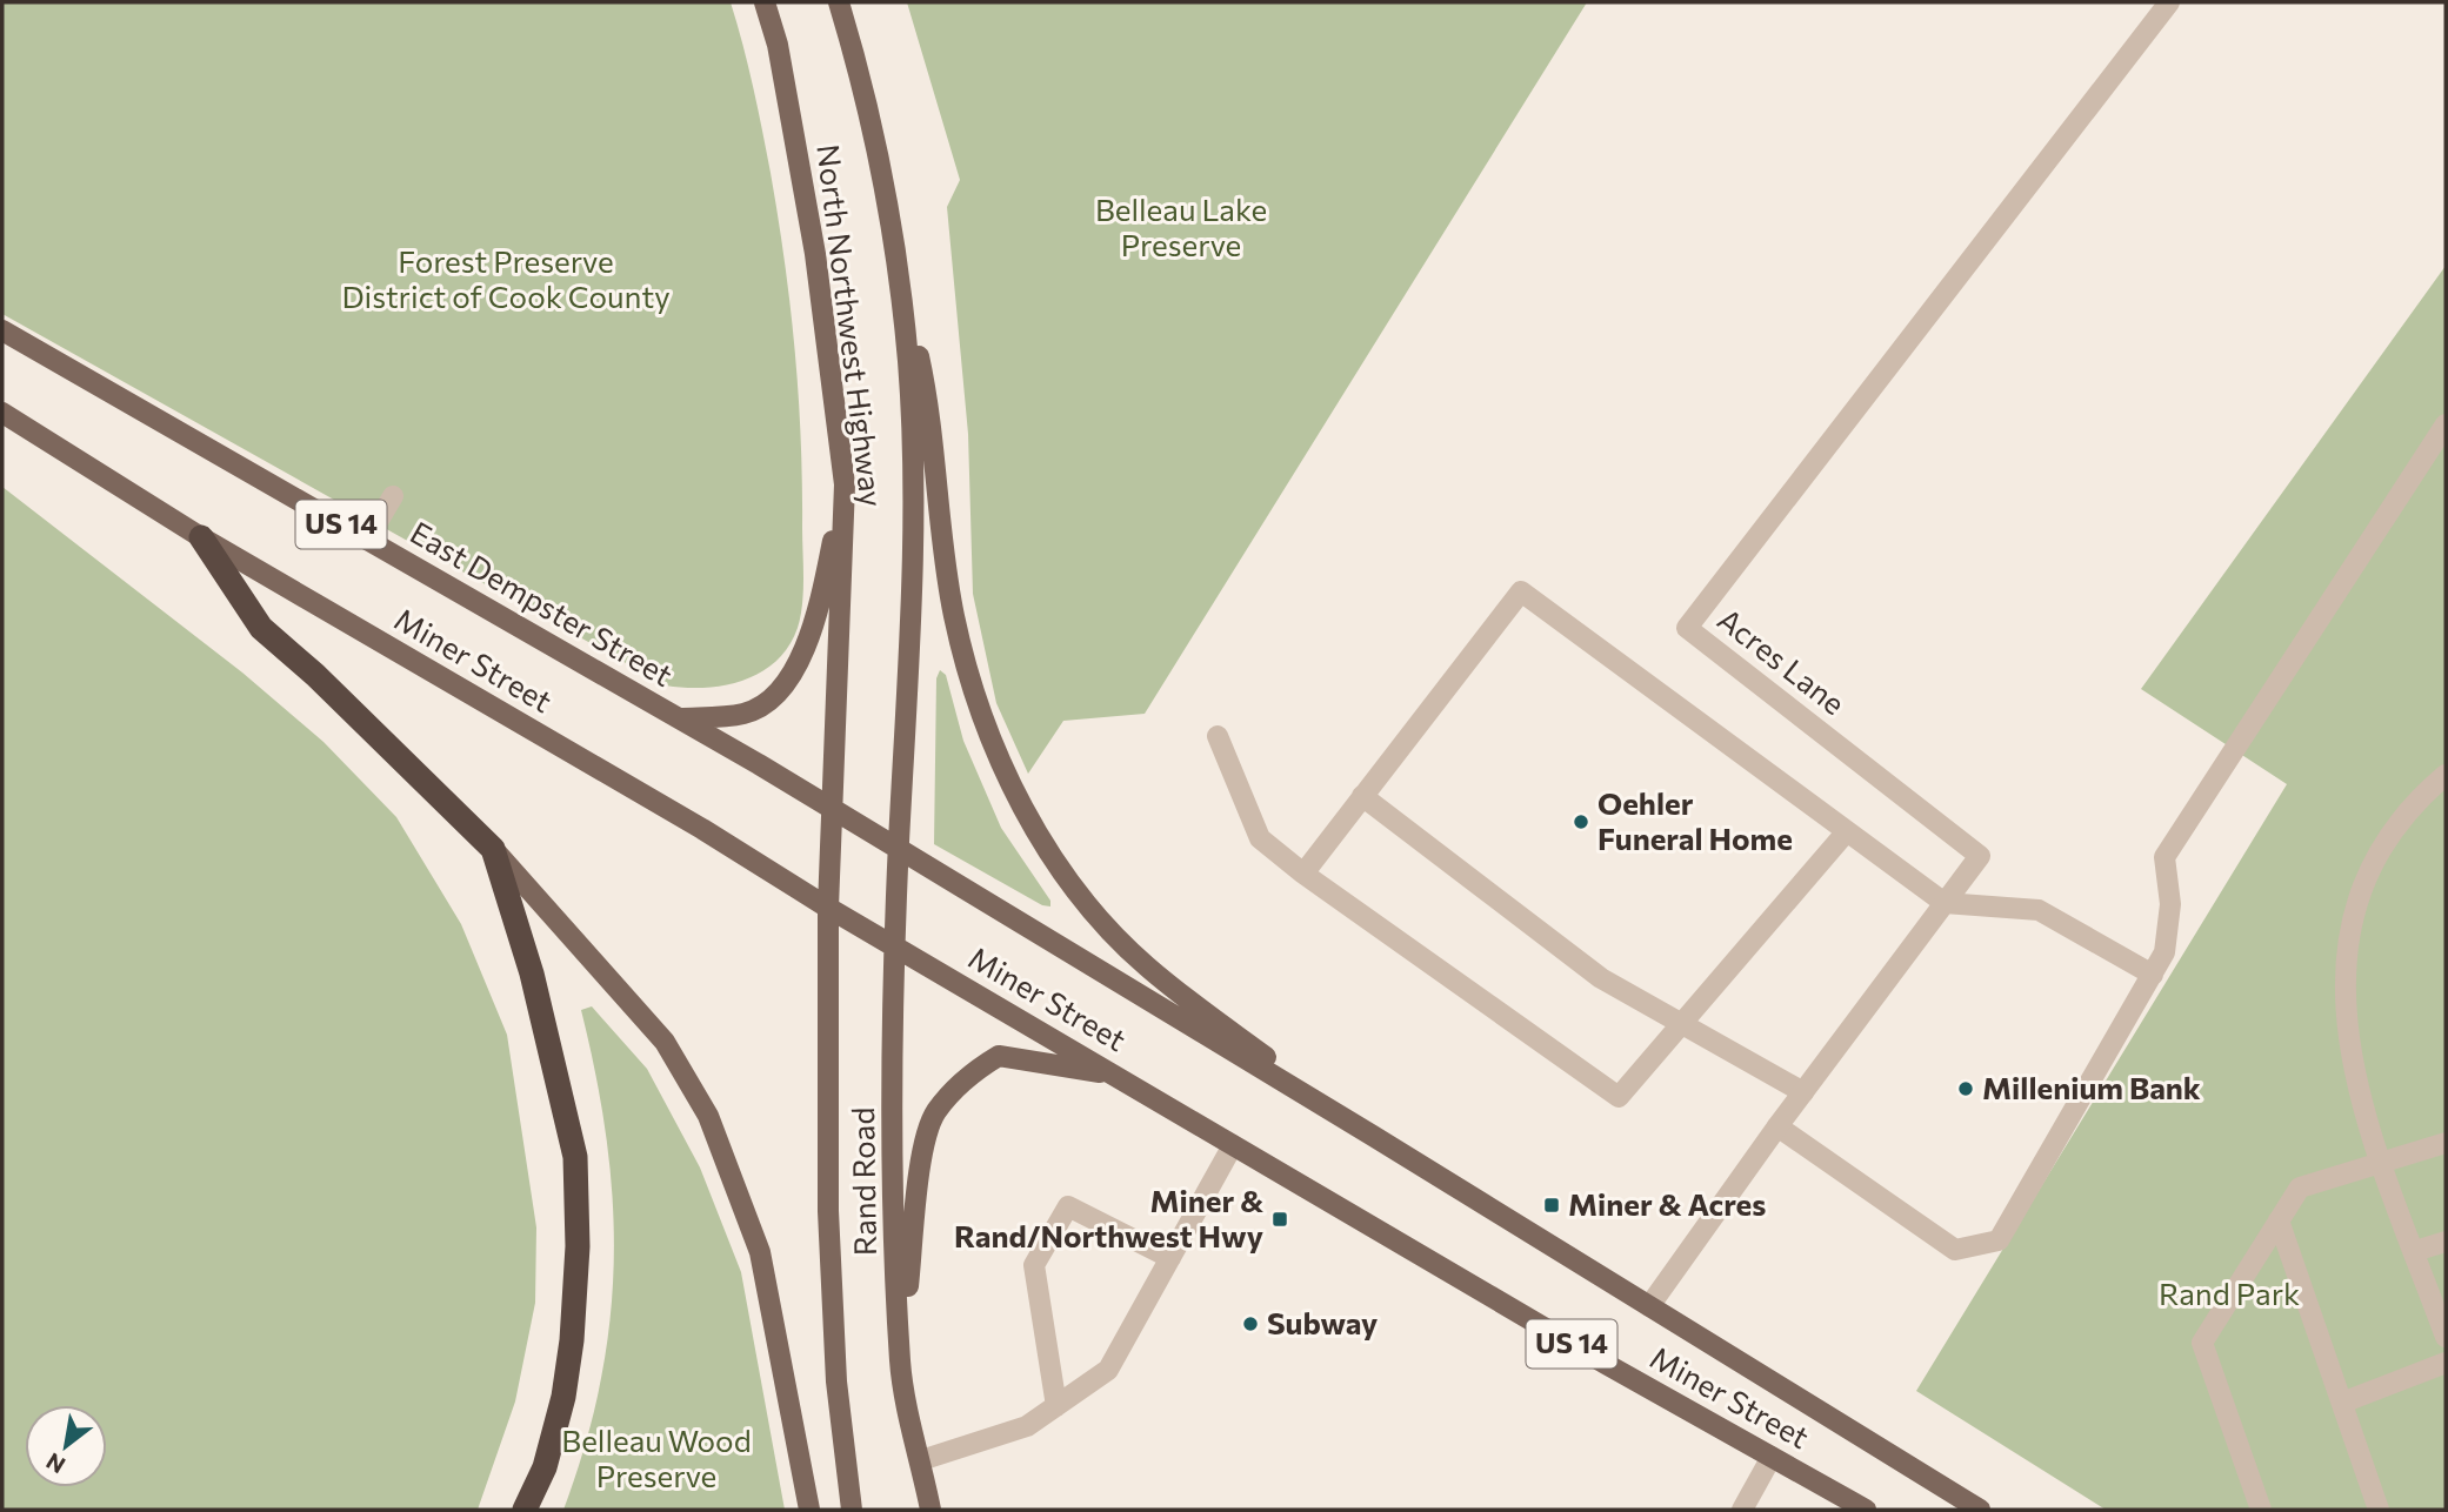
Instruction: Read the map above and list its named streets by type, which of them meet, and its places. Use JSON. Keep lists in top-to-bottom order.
{
  "streets": {
    "main road": [
      "North Northwest Highway",
      "US 14",
      "East Dempster Street",
      "Miner Street",
      "Rand Road"
    ],
    "street": ["Acres Lane"]
  },
  "crossings": [
    ["North Northwest Highway", "East Dempster Street"],
    ["North Northwest Highway", "Miner Street"],
    ["North Northwest Highway", "Rand Road"],
    ["US 14", "Miner Street"],
    ["East Dempster Street", "Miner Street"],
    ["Miner Street", "Acres Lane"],
    ["Miner Street", "Rand Road"]
  ],
  "parks": [
    "Belleau Lake Preserve",
    "Forest Preserve District of Cook County",
    "Rand Park",
    "Belleau Wood Preserve"
  ],
  "places": {
    "other": ["Oehler Funeral Home", "Millenium Bank", "Subway"],
    "transit": ["Miner & Acres", "Miner & Rand/Northwest Hwy"]
  },
  "north": "bottom left"
}
